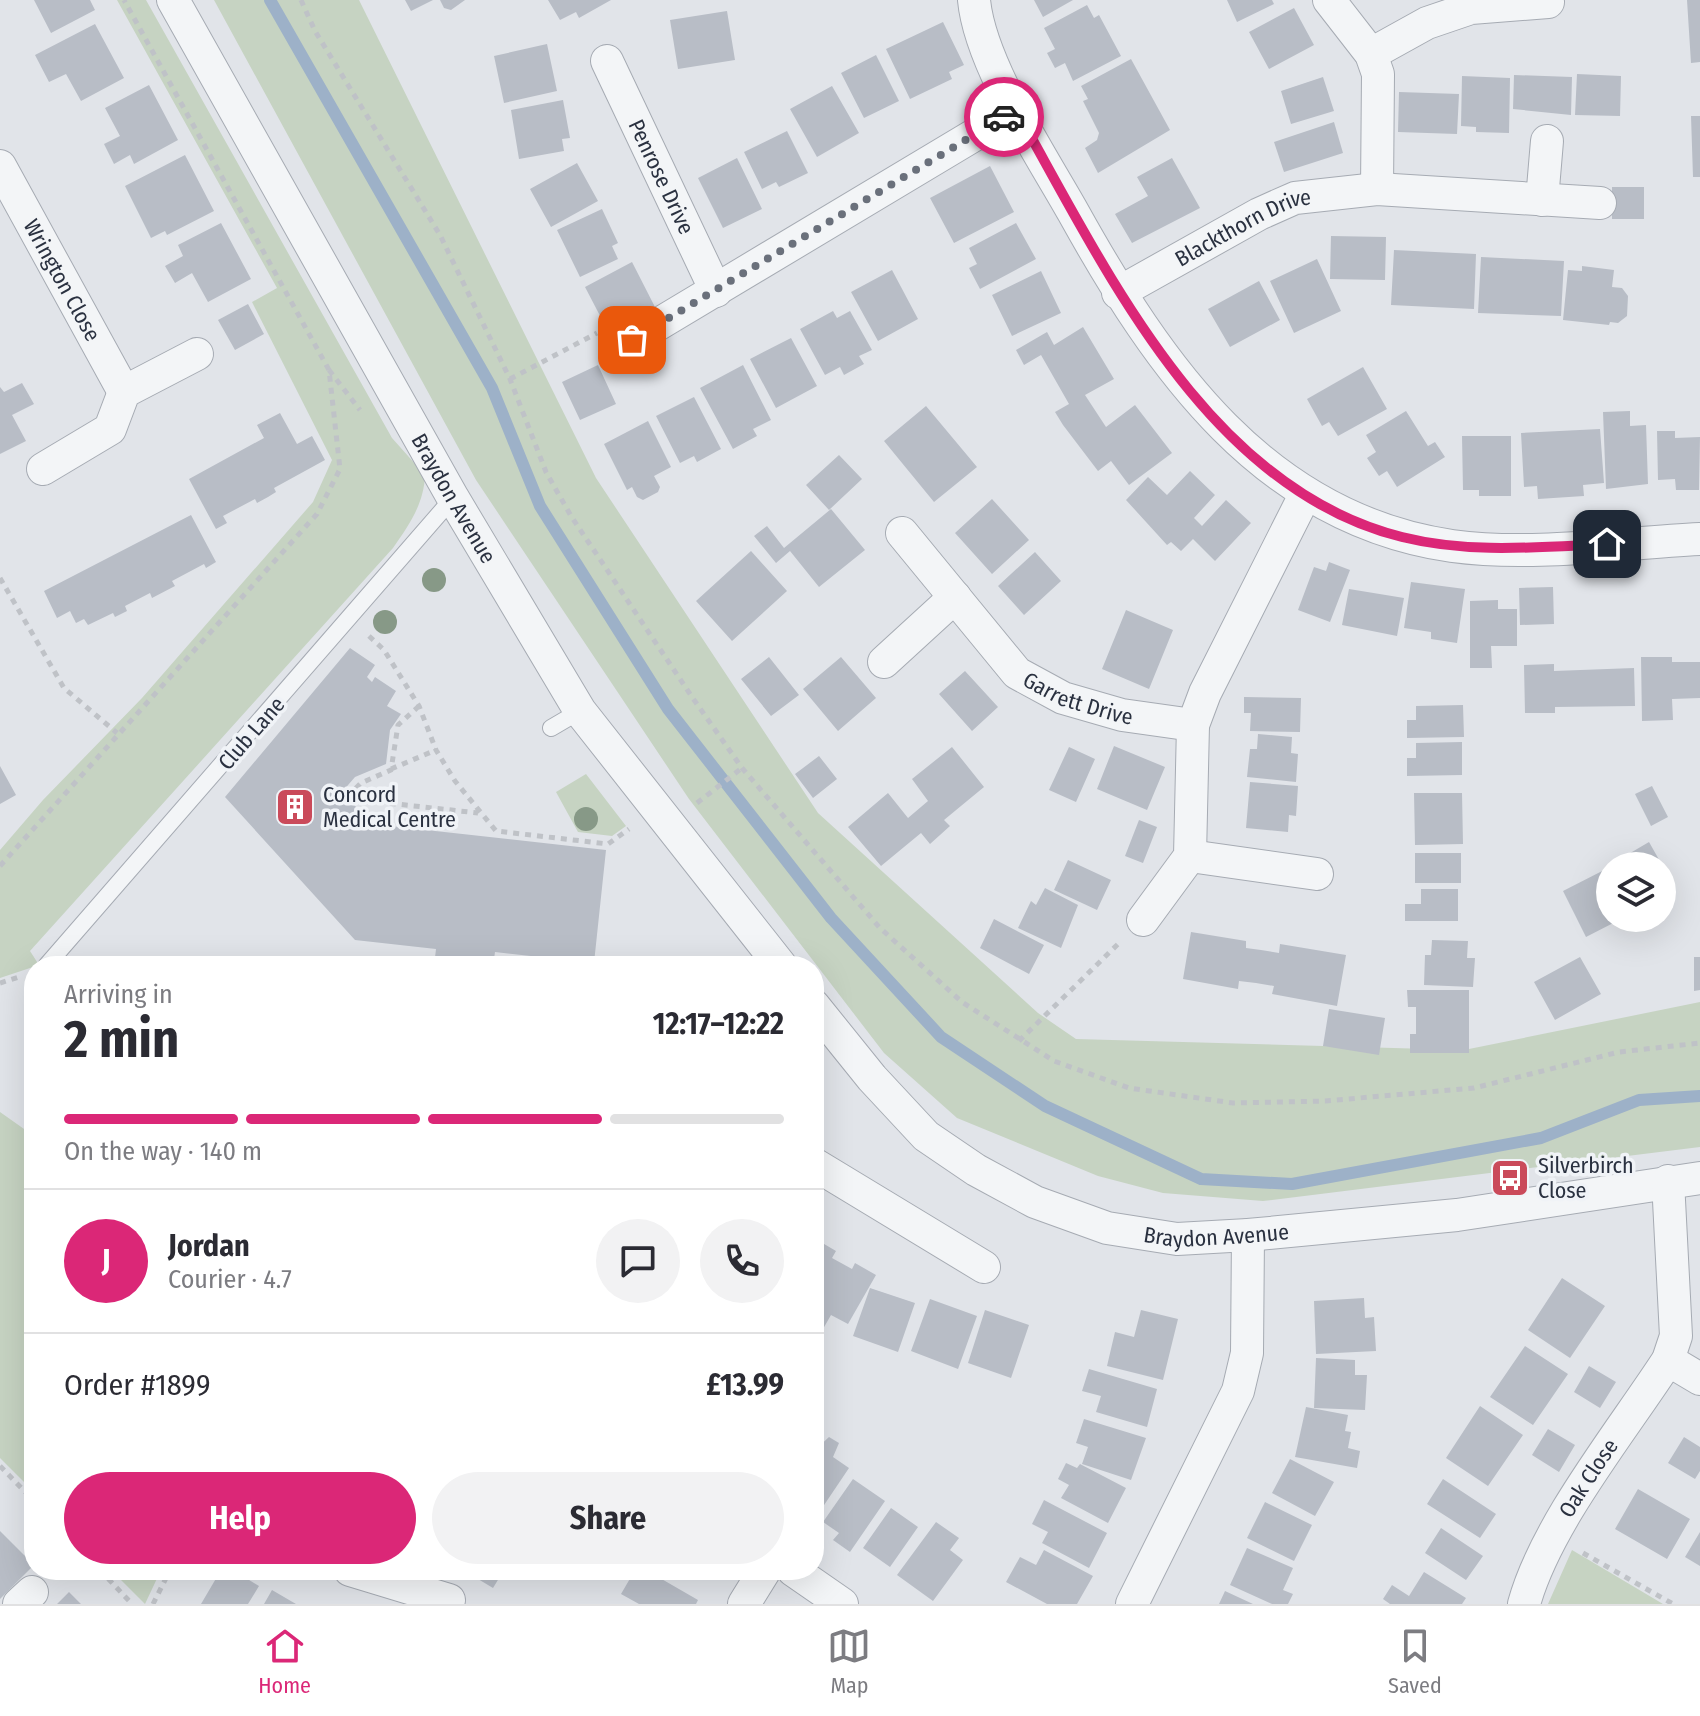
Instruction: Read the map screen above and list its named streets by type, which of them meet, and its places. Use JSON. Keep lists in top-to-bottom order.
{
  "streets": {
    "street": [
      "Penrose Drive",
      "Blackthorn Drive",
      "Wrington Close",
      "Braydon Avenue",
      "Garrett Drive",
      "Oak Close"
    ],
    "lane": ["Club Lane"]
  },
  "crossings": [
    ["Braydon Avenue", "Club Lane"],
    ["Braydon Avenue", "Oak Close"]
  ],
  "places": {
    "building": ["Concord Medical Centre"],
    "bus stop": ["Silverbirch Close"]
  },
  "page": {
    "heading": ["2 min", "Arriving in", "12:17–12:22"],
    "panel": [
      "Jordan",
      "Courier · 4.7",
      "Order #1899",
      "£13.99"
    ],
    "bar": "On the way · 140 m",
    "round": "J",
    "buttons": ["Help", "Share"],
    "tabs": ["Home", "Map", "Saved"]
  }
}
